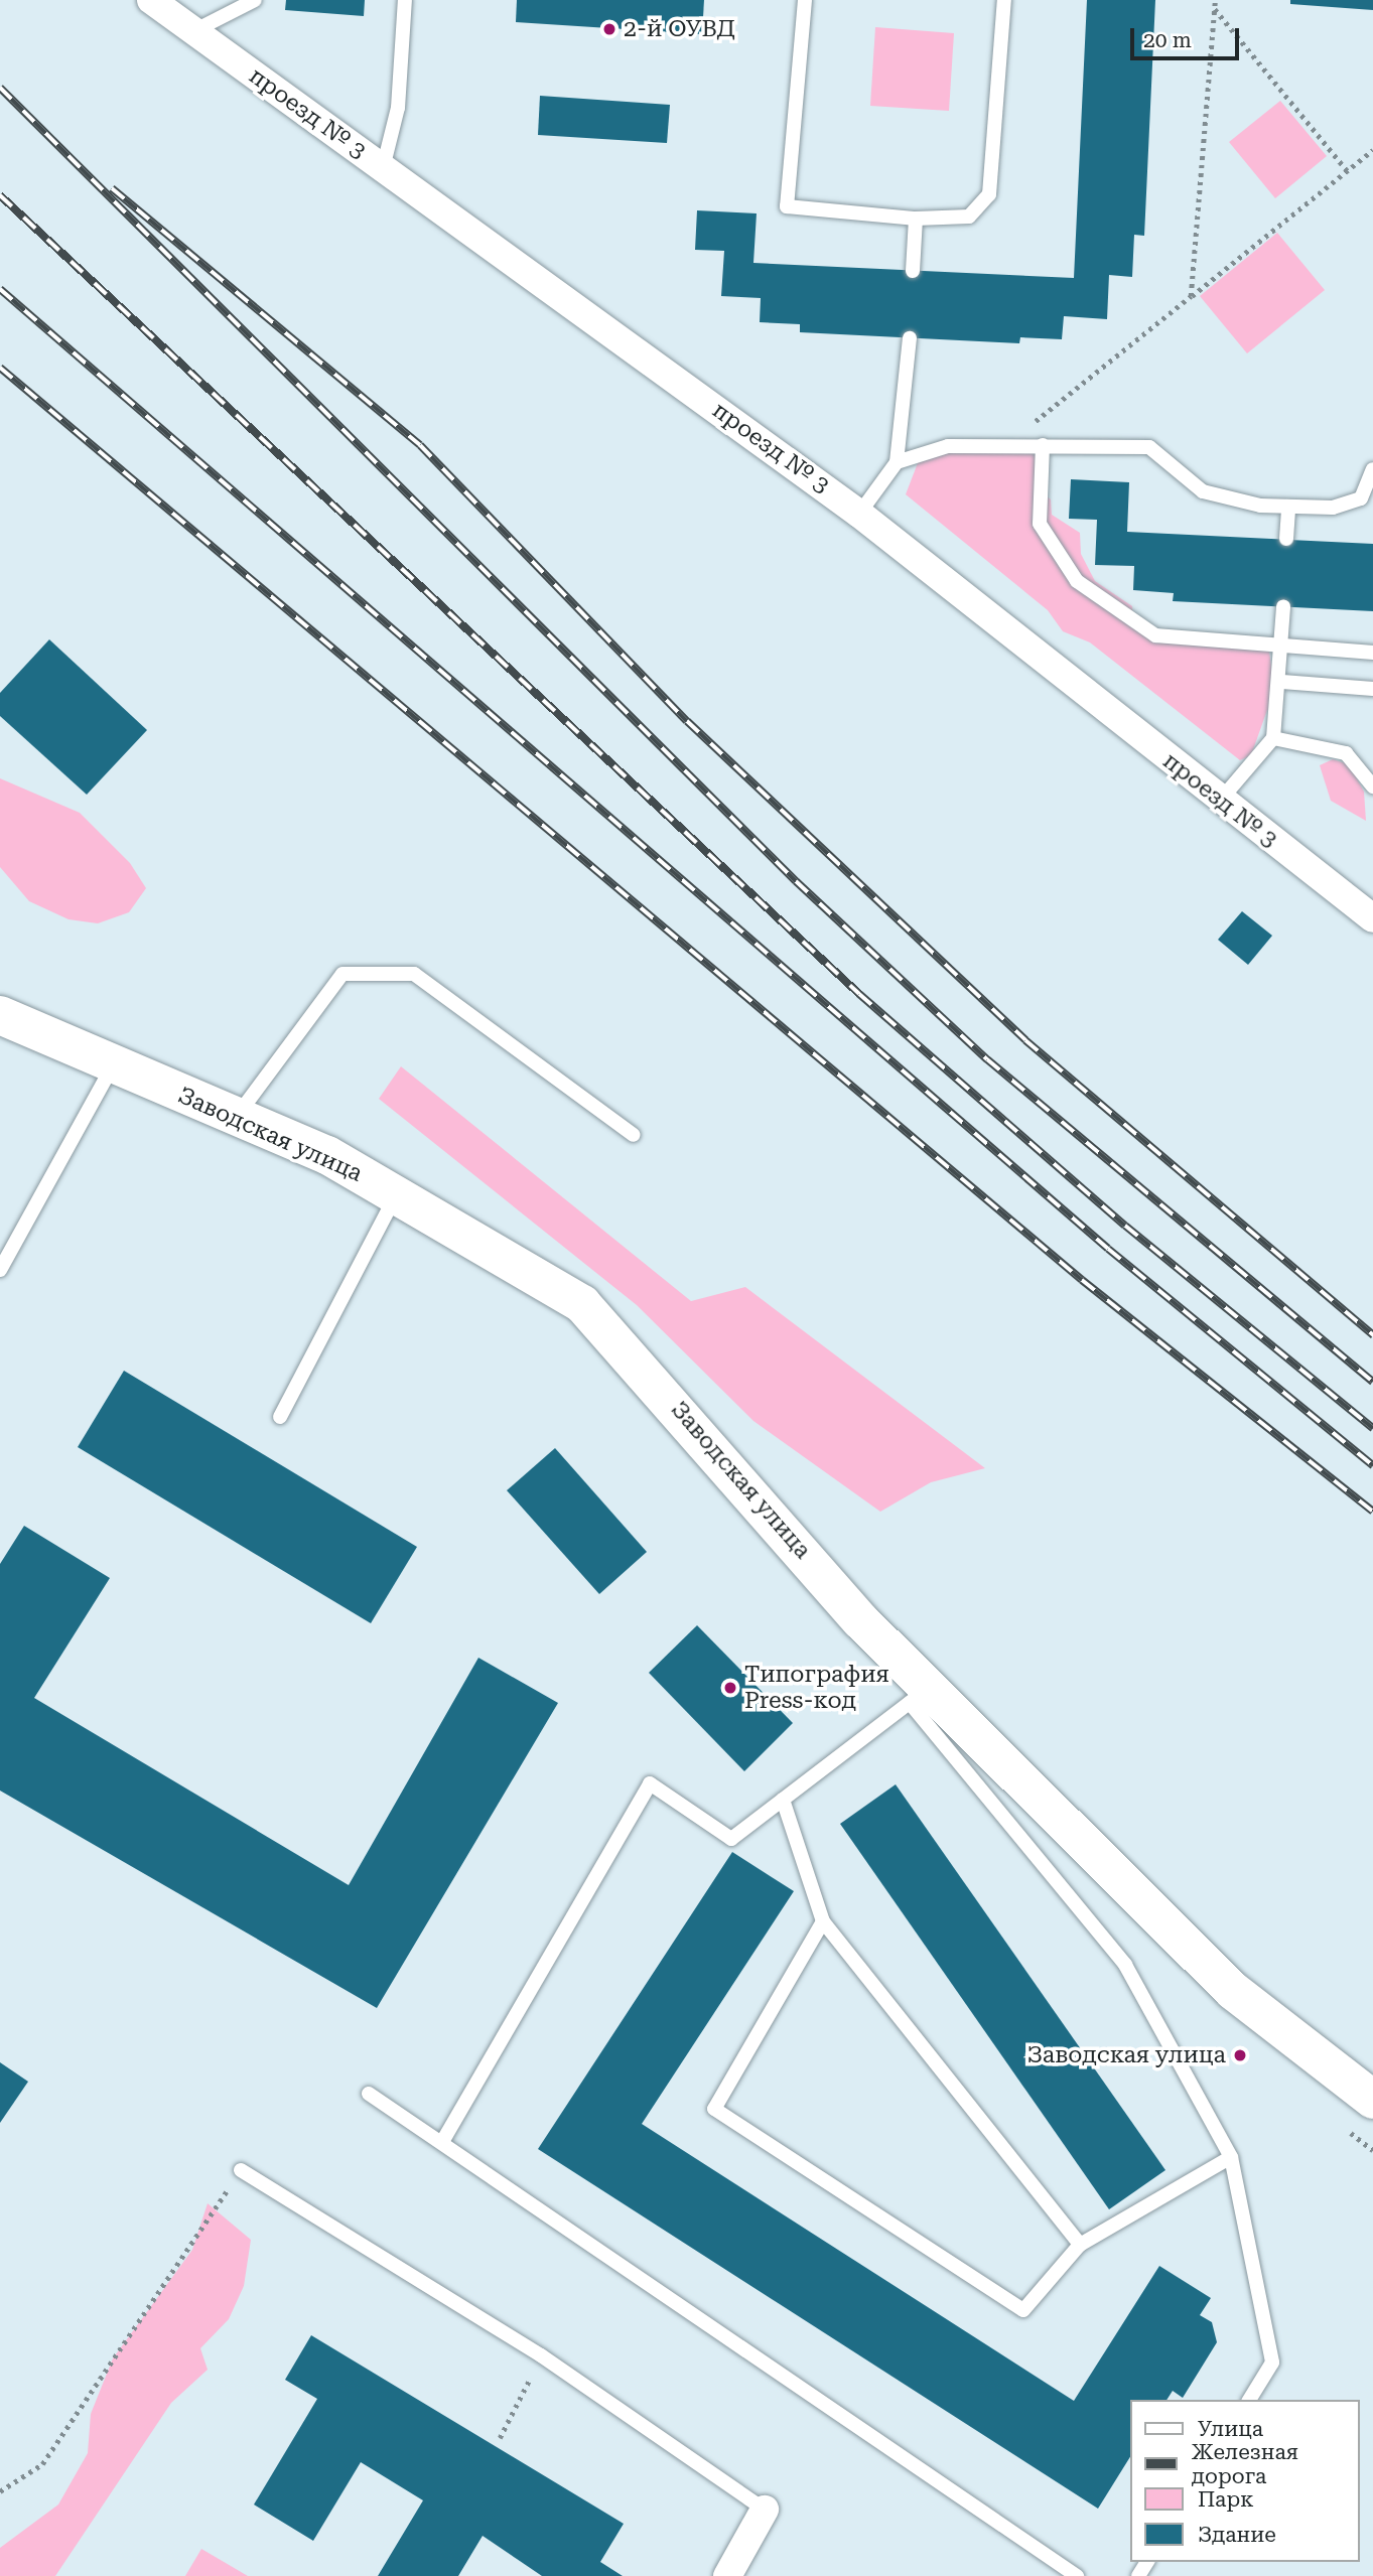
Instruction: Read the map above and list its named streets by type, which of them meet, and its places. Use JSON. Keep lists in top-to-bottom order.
{
  "streets": {
    "main road": ["Заводская улица"],
    "street": ["проезд № 3"]
  },
  "places": ["2-й ОУВД", "Типография Press-код", "Заводская улица"],
  "legend": [
    "Улица",
    "Железная дорога",
    "Парк",
    "Здание"
  ],
  "scale_bar": "20 m"
}
